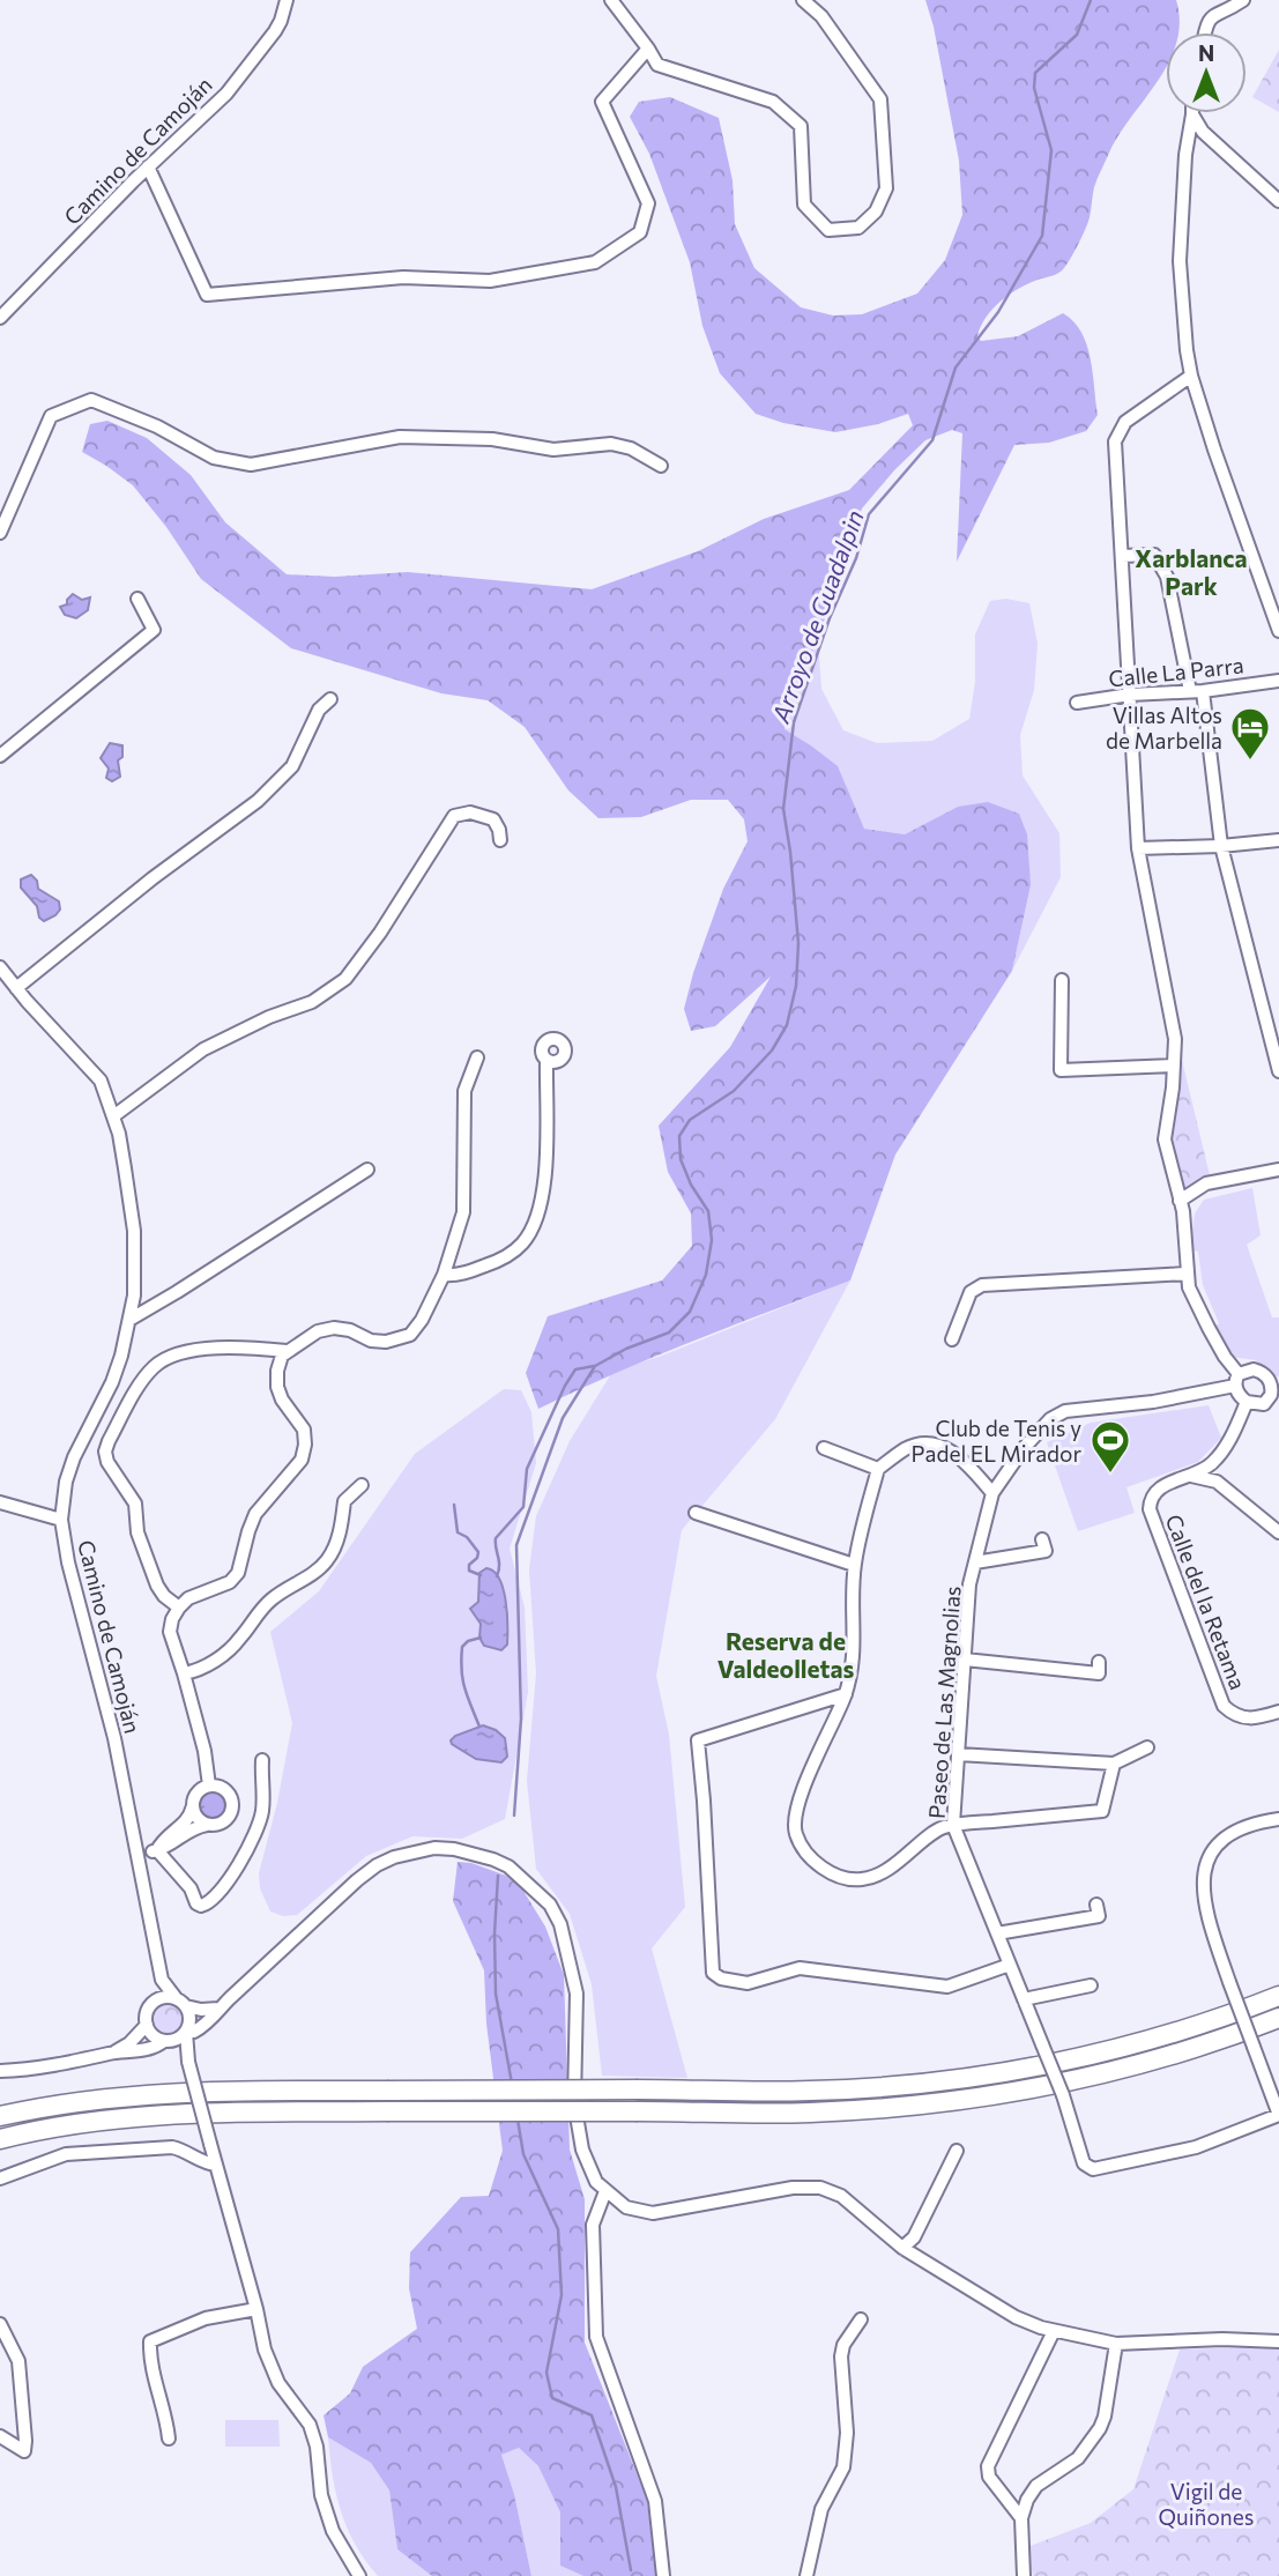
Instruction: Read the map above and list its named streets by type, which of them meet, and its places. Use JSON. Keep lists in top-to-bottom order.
{
  "streets": {
    "street": [
      "Camino de Camoján",
      "Calle La Parra",
      "Calle del la Retama",
      "Paseo de Las Magnolias"
    ]
  },
  "districts": ["Xarblanca Park", "Reserva de Valdeolletas"],
  "water": ["Arroyo de Guadalpin"],
  "parks": ["Vigil de Quiñones"],
  "places": {
    "hotel": ["Villas Altos de Marbella"],
    "sports": ["Club de Tenis y Padel EL Mirador"]
  },
  "north": "top"
}
